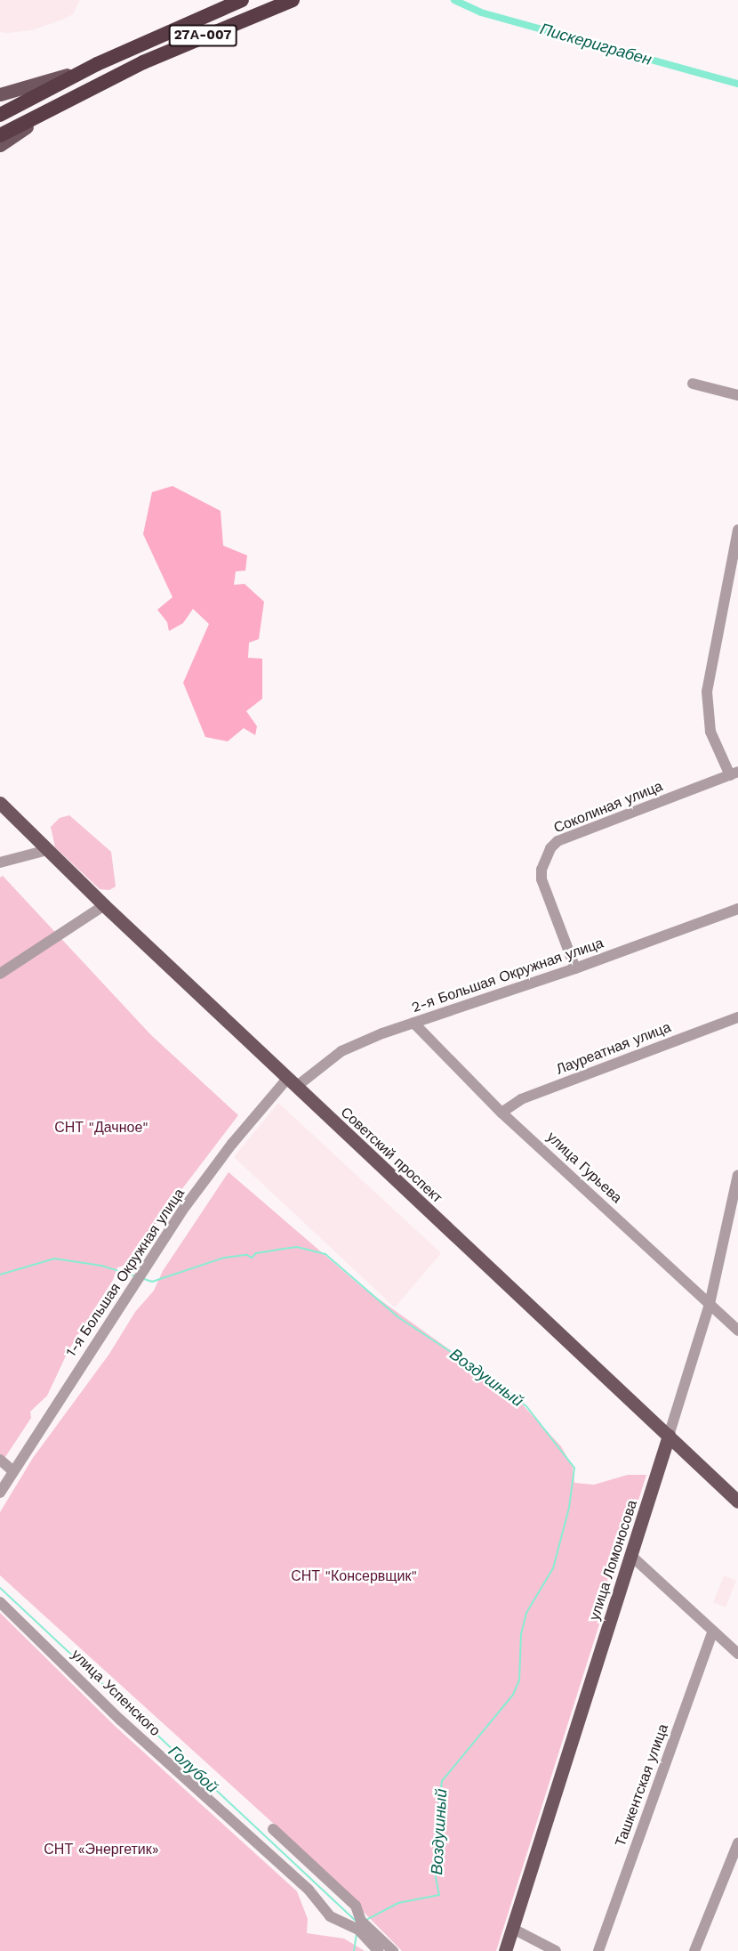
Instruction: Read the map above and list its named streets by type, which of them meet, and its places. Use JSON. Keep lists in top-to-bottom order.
{
  "streets": {
    "highway": ["27А-007"],
    "main road": ["Советский проспект", "улица Ломоносова"],
    "street": [
      "Соколиная улица",
      "2-я Большая Окружная улица",
      "Лауреатная улица",
      "улица Гурьева",
      "1-я Большая Окружная улица",
      "улица Успенского",
      "Ташкентская улица"
    ]
  },
  "crossings": [
    ["Соколиная улица", "2-я Большая Окружная улица"],
    ["2-я Большая Окружная улица", "Советский проспект"],
    ["2-я Большая Окружная улица", "улица Гурьева"],
    ["2-я Большая Окружная улица", "1-я Большая Окружная улица"],
    ["Лауреатная улица", "улица Гурьева"],
    ["Советский проспект", "1-я Большая Окружная улица"],
    ["Советский проспект", "улица Ломоносова"],
    ["улица Гурьева", "улица Ломоносова"]
  ],
  "water": ["Пискериграбен", "Воздушный", "Голубой"],
  "parks": ["СНТ \"Дачное\"", "СНТ \"Консервщик\"", "СНТ «Энергетик»"]
}
